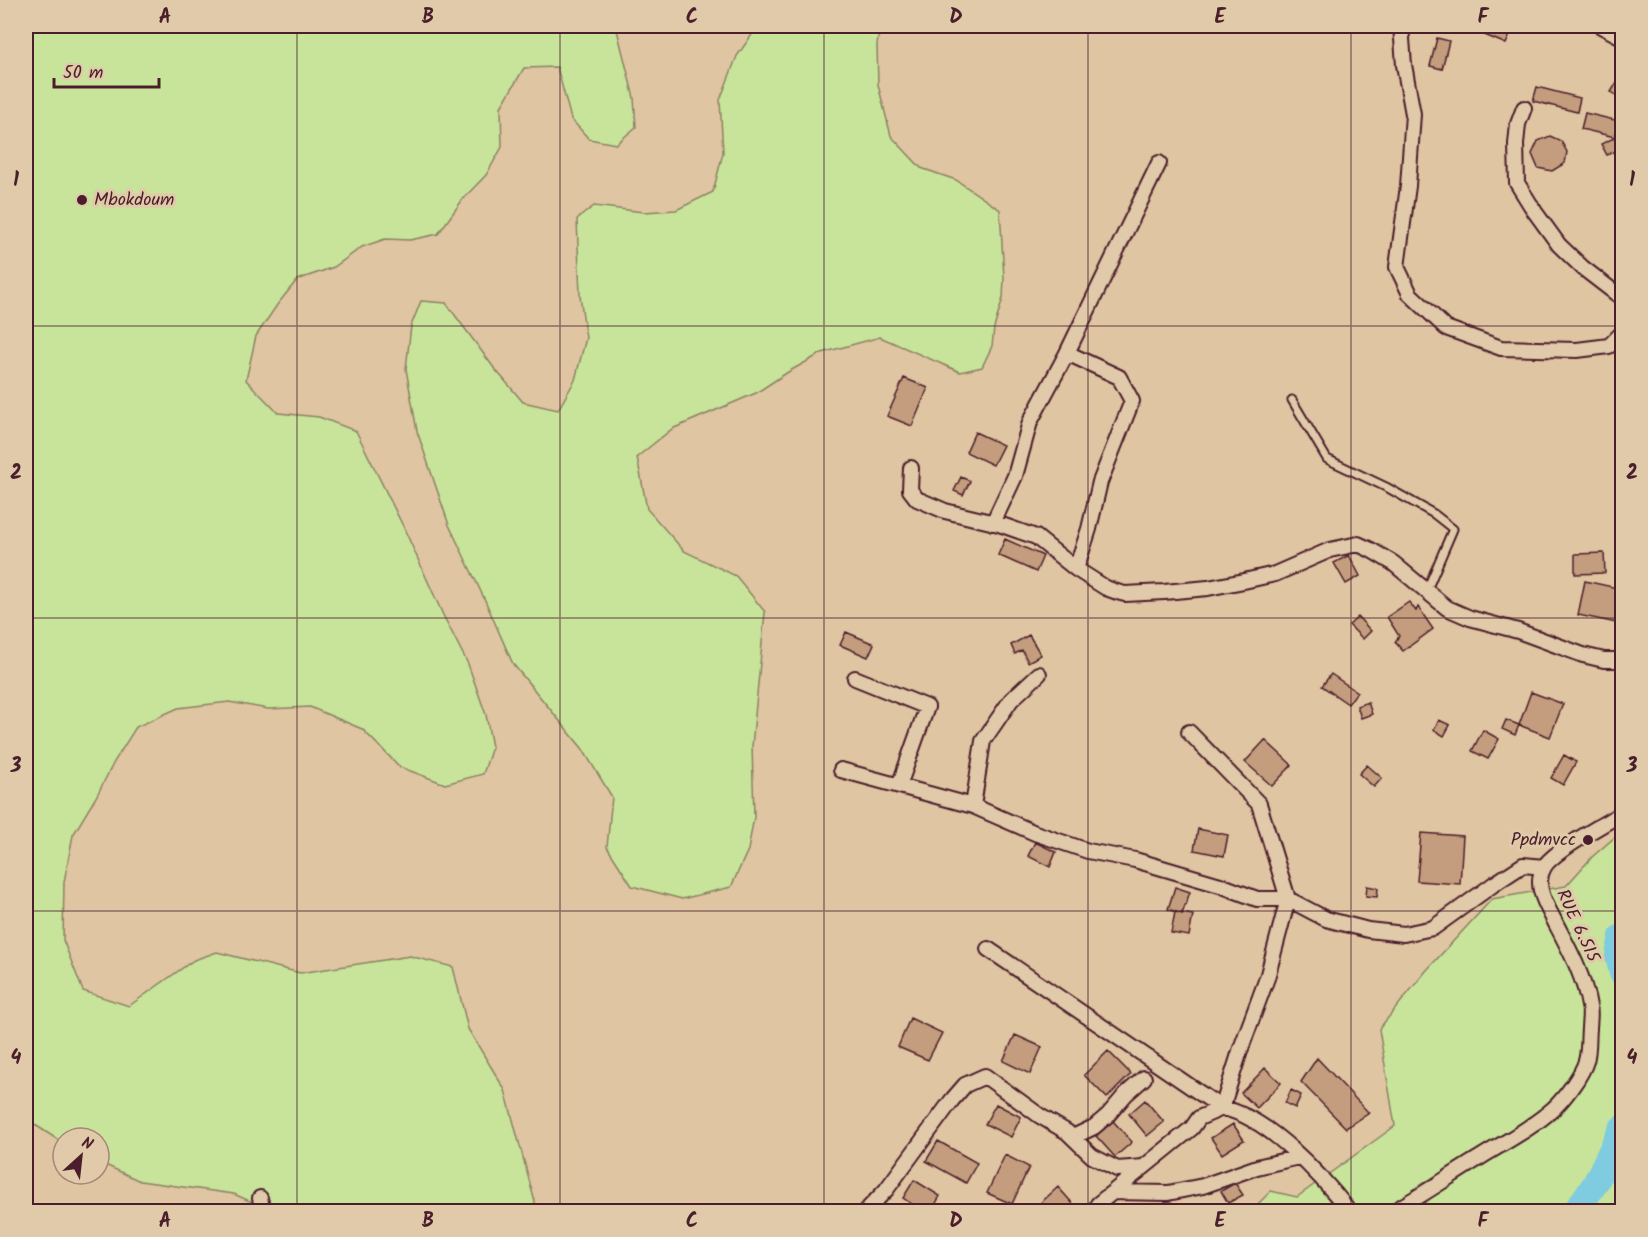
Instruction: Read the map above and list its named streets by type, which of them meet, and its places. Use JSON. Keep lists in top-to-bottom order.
{
  "streets": {
    "street": ["RUE 6.515"]
  },
  "places": ["Mbokdoum", "Ppdmvcc"],
  "scale_bar": "50 m",
  "north": "top right",
  "grid": {
    "columns": [
      "A",
      "B",
      "C",
      "D",
      "E",
      "F"
    ],
    "rows": [
      "1",
      "2",
      "3",
      "4"
    ]
  }
}
